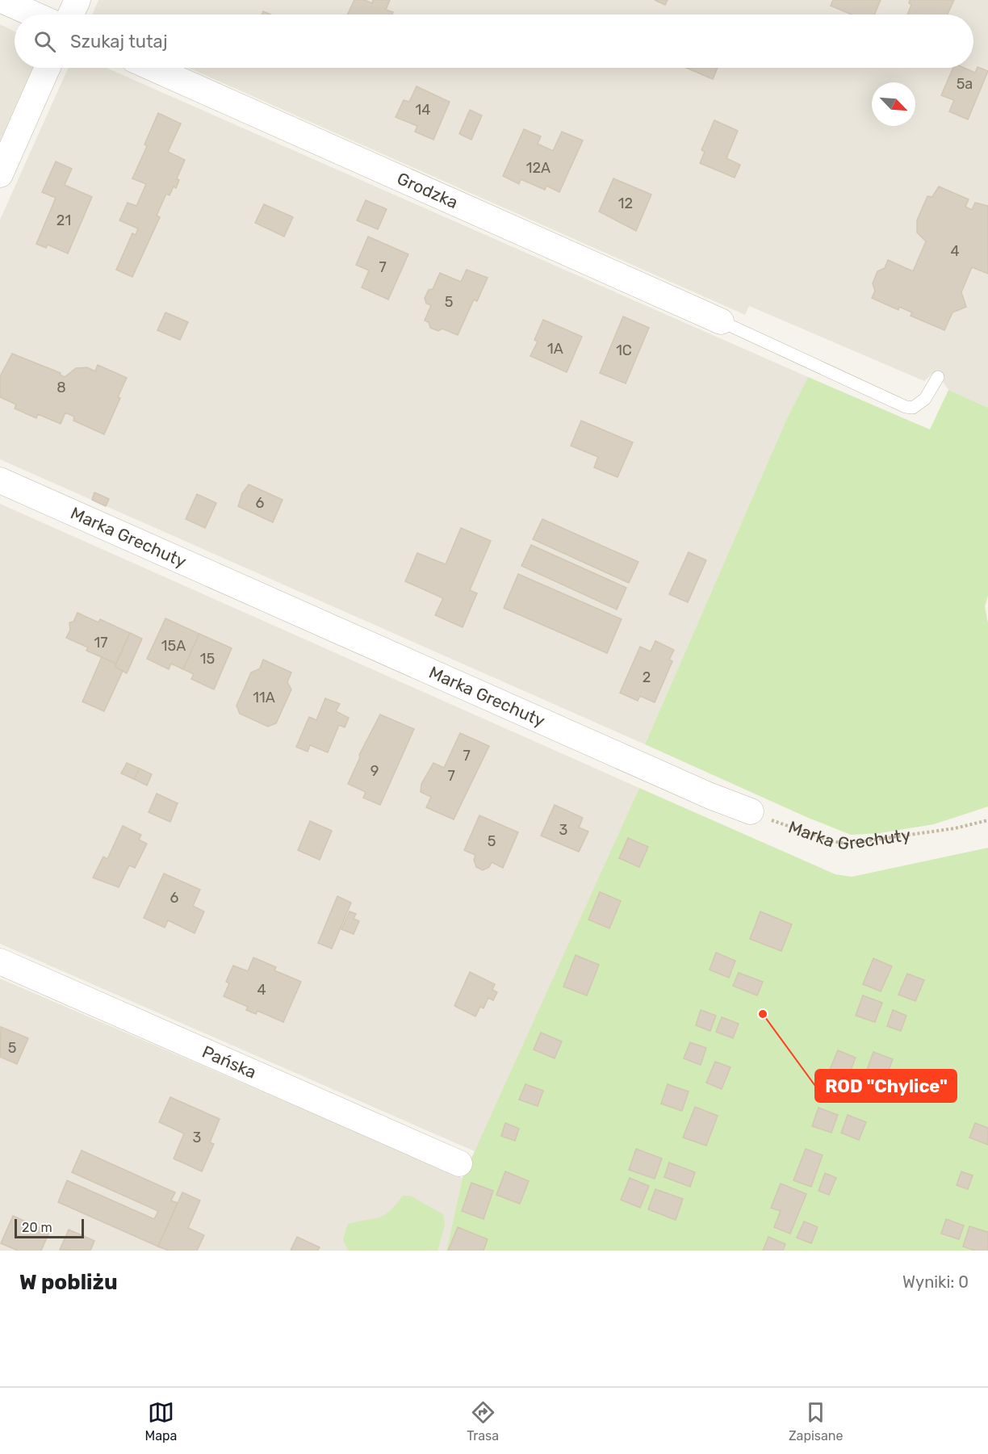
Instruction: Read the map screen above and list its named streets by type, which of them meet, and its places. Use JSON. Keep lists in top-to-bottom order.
{
  "streets": {
    "street": ["Grodzka", "Marka Grechuty", "Pańska"]
  },
  "places": ["ROD \"Chylice\""],
  "house_numbers": [
    "5a",
    "14",
    "12A",
    "12",
    "21",
    "4",
    "7",
    "5",
    "1A",
    "1C",
    "8",
    "6",
    "17",
    "15A",
    "15",
    "2",
    "11A",
    "7",
    "9",
    "7",
    "3",
    "5",
    "6",
    "4",
    "5",
    "3"
  ],
  "scale_bar": "20 m",
  "north": "bottom right",
  "page": {
    "search": "Szukaj tutaj",
    "scale": "20 m",
    "heading": ["W pobliżu", "Wyniki: 0"],
    "nav": ["Mapa", "Trasa", "Zapisane"]
  }
}
